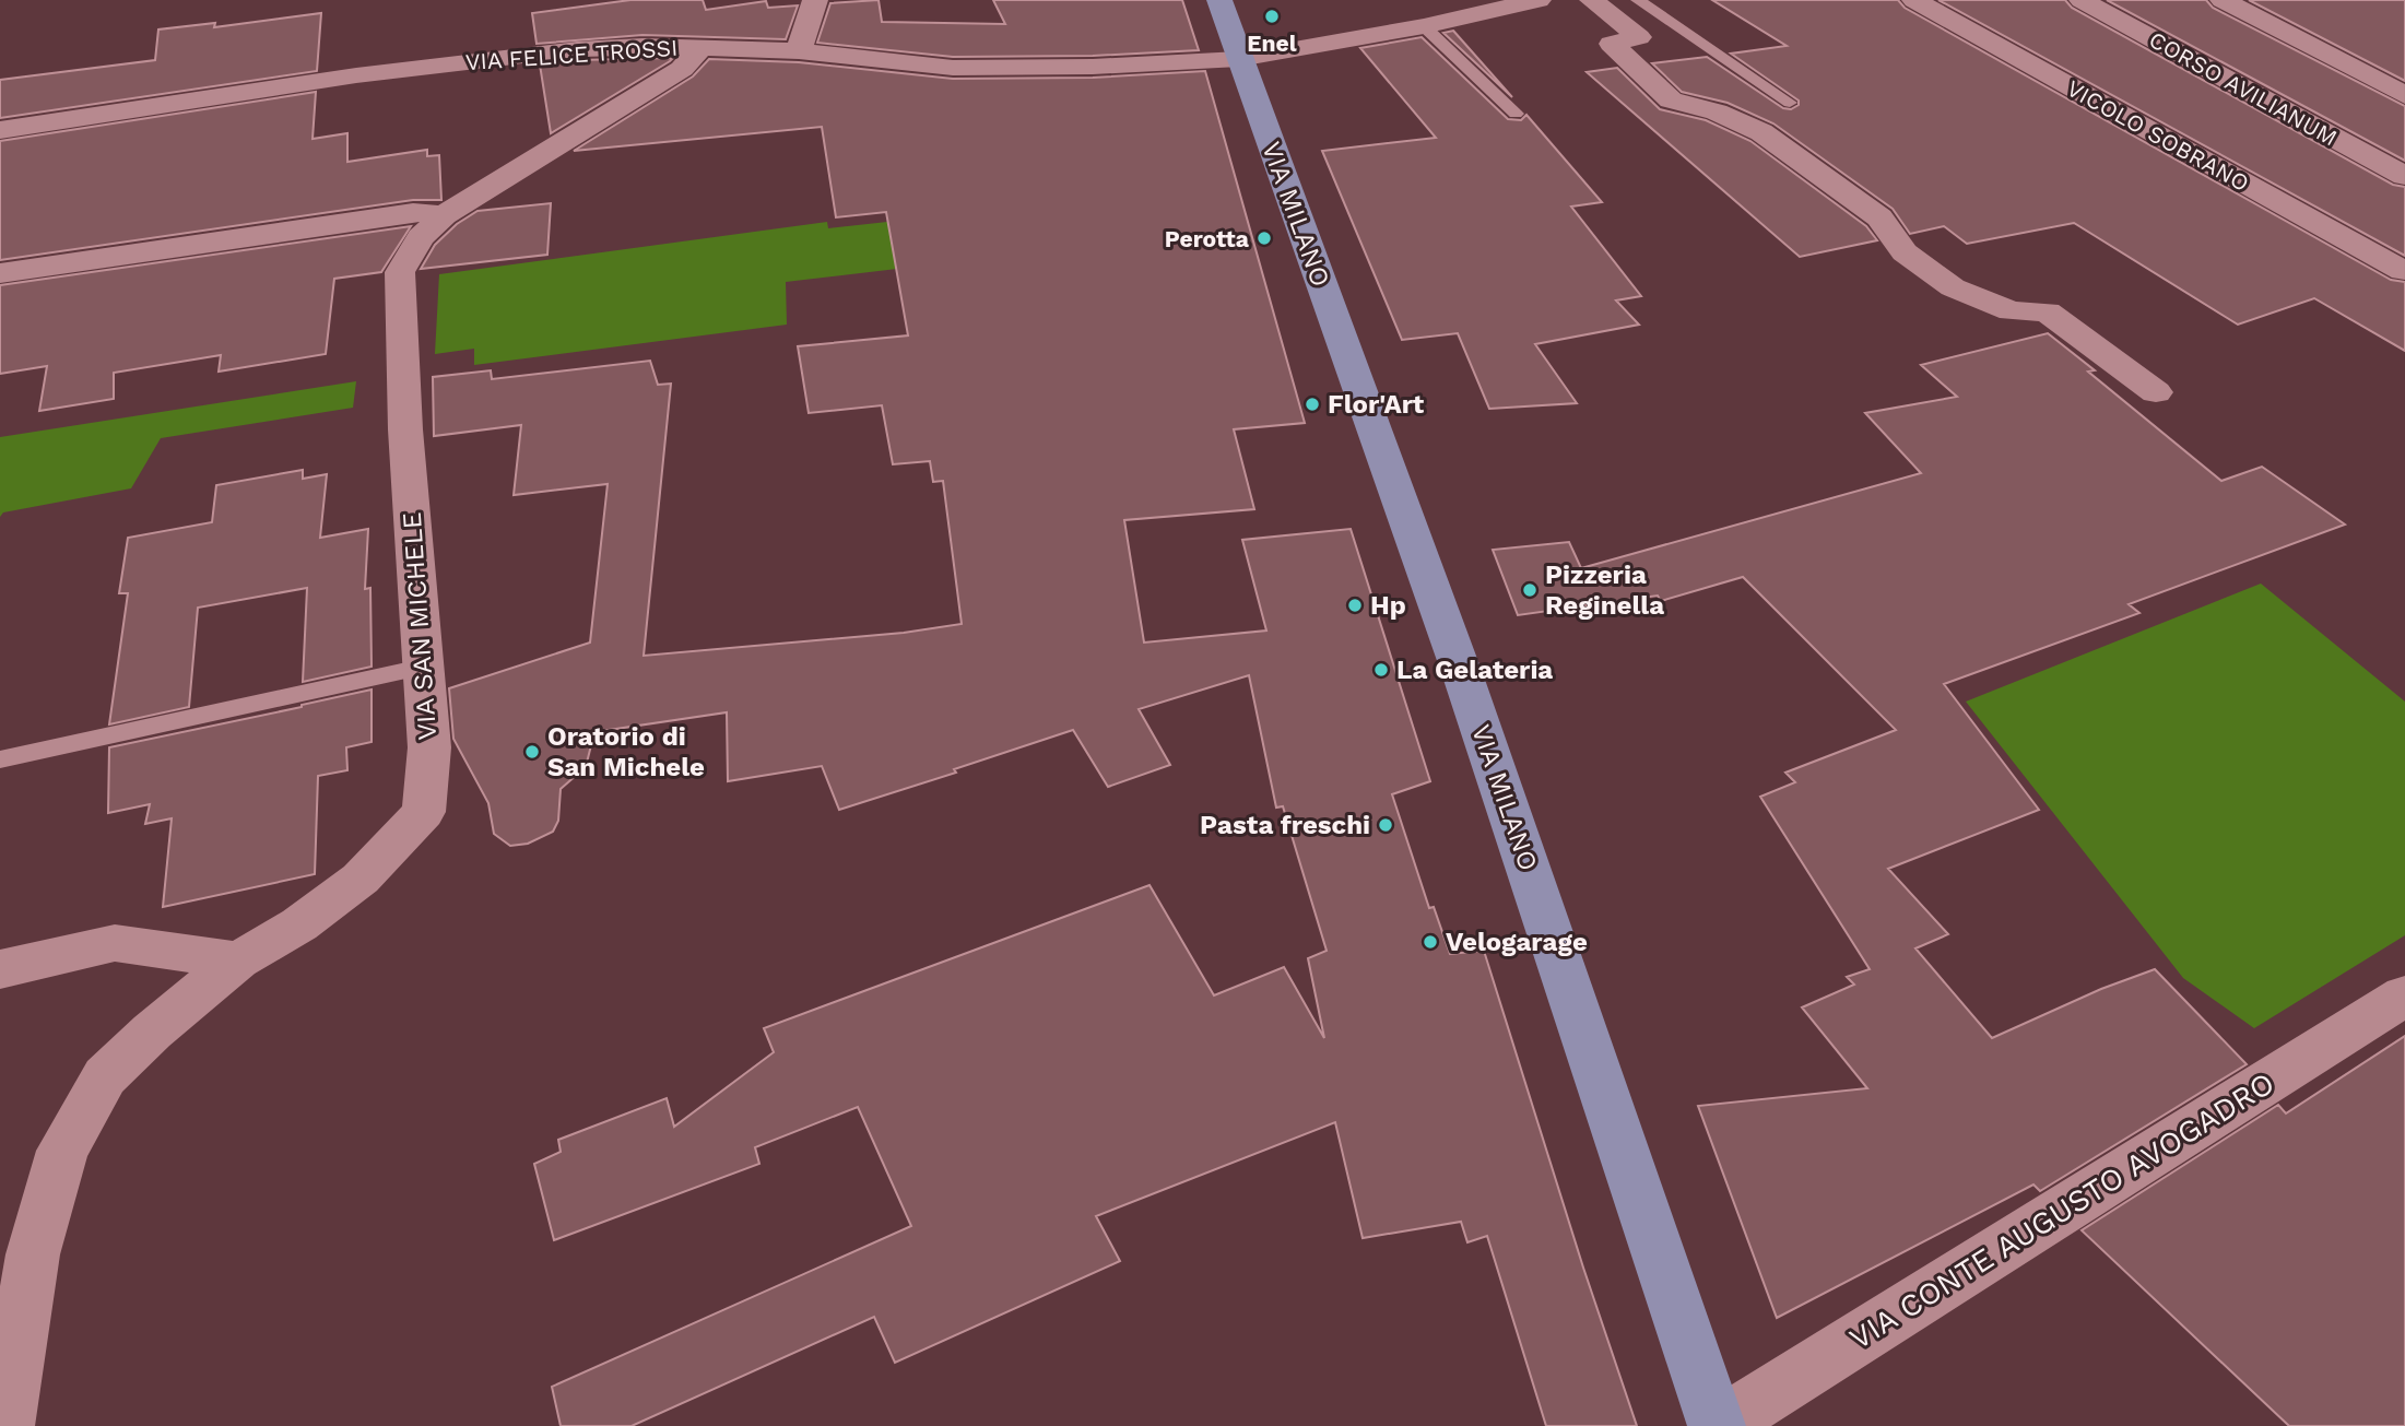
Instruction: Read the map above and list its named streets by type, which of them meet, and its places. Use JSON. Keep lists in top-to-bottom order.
{
  "streets": {
    "main road": ["VIA MILANO"],
    "street": [
      "VIA FELICE TROSSI",
      "CORSO AVILIANUM",
      "VICOLO SOBRANO",
      "VIA SAN MICHELE",
      "VIA CONTE AUGUSTO AVOGADRO"
    ]
  },
  "crossings": [
    ["VIA FELICE TROSSI", "VIA MILANO"],
    ["VIA FELICE TROSSI", "VIA SAN MICHELE"],
    ["VIA MILANO", "VIA CONTE AUGUSTO AVOGADRO"]
  ],
  "places": [
    "Enel",
    "Perotta",
    "Flor'Art",
    "Pizzeria Reginella",
    "Hp",
    "La Gelateria",
    "Oratorio di San Michele",
    "Pasta freschi",
    "Velogarage"
  ]
}
